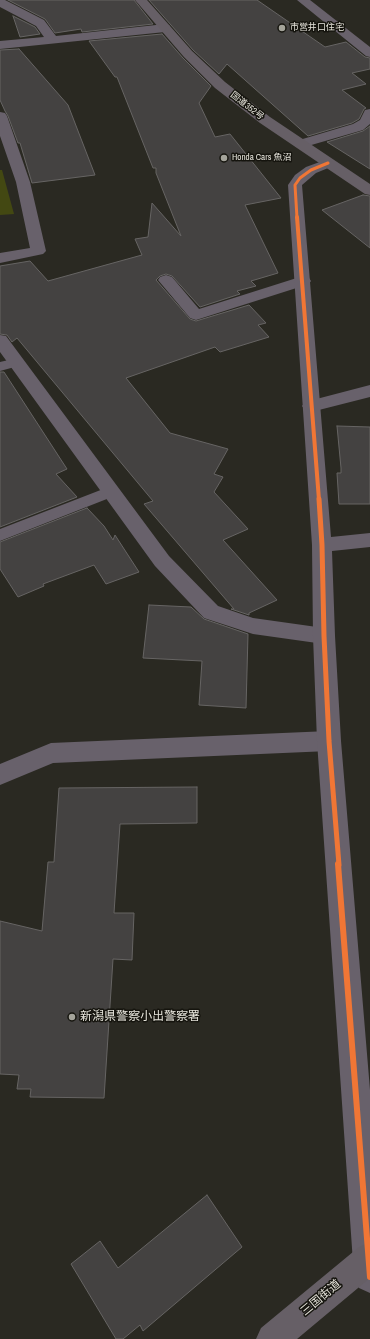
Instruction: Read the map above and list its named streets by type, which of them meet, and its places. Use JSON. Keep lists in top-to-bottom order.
{
  "streets": {
    "highway": ["国道352号", "三国街道"]
  },
  "places": ["市営井口住宅", "Honda Cars 魚沼", "新潟県警察小出警察署"]
}
